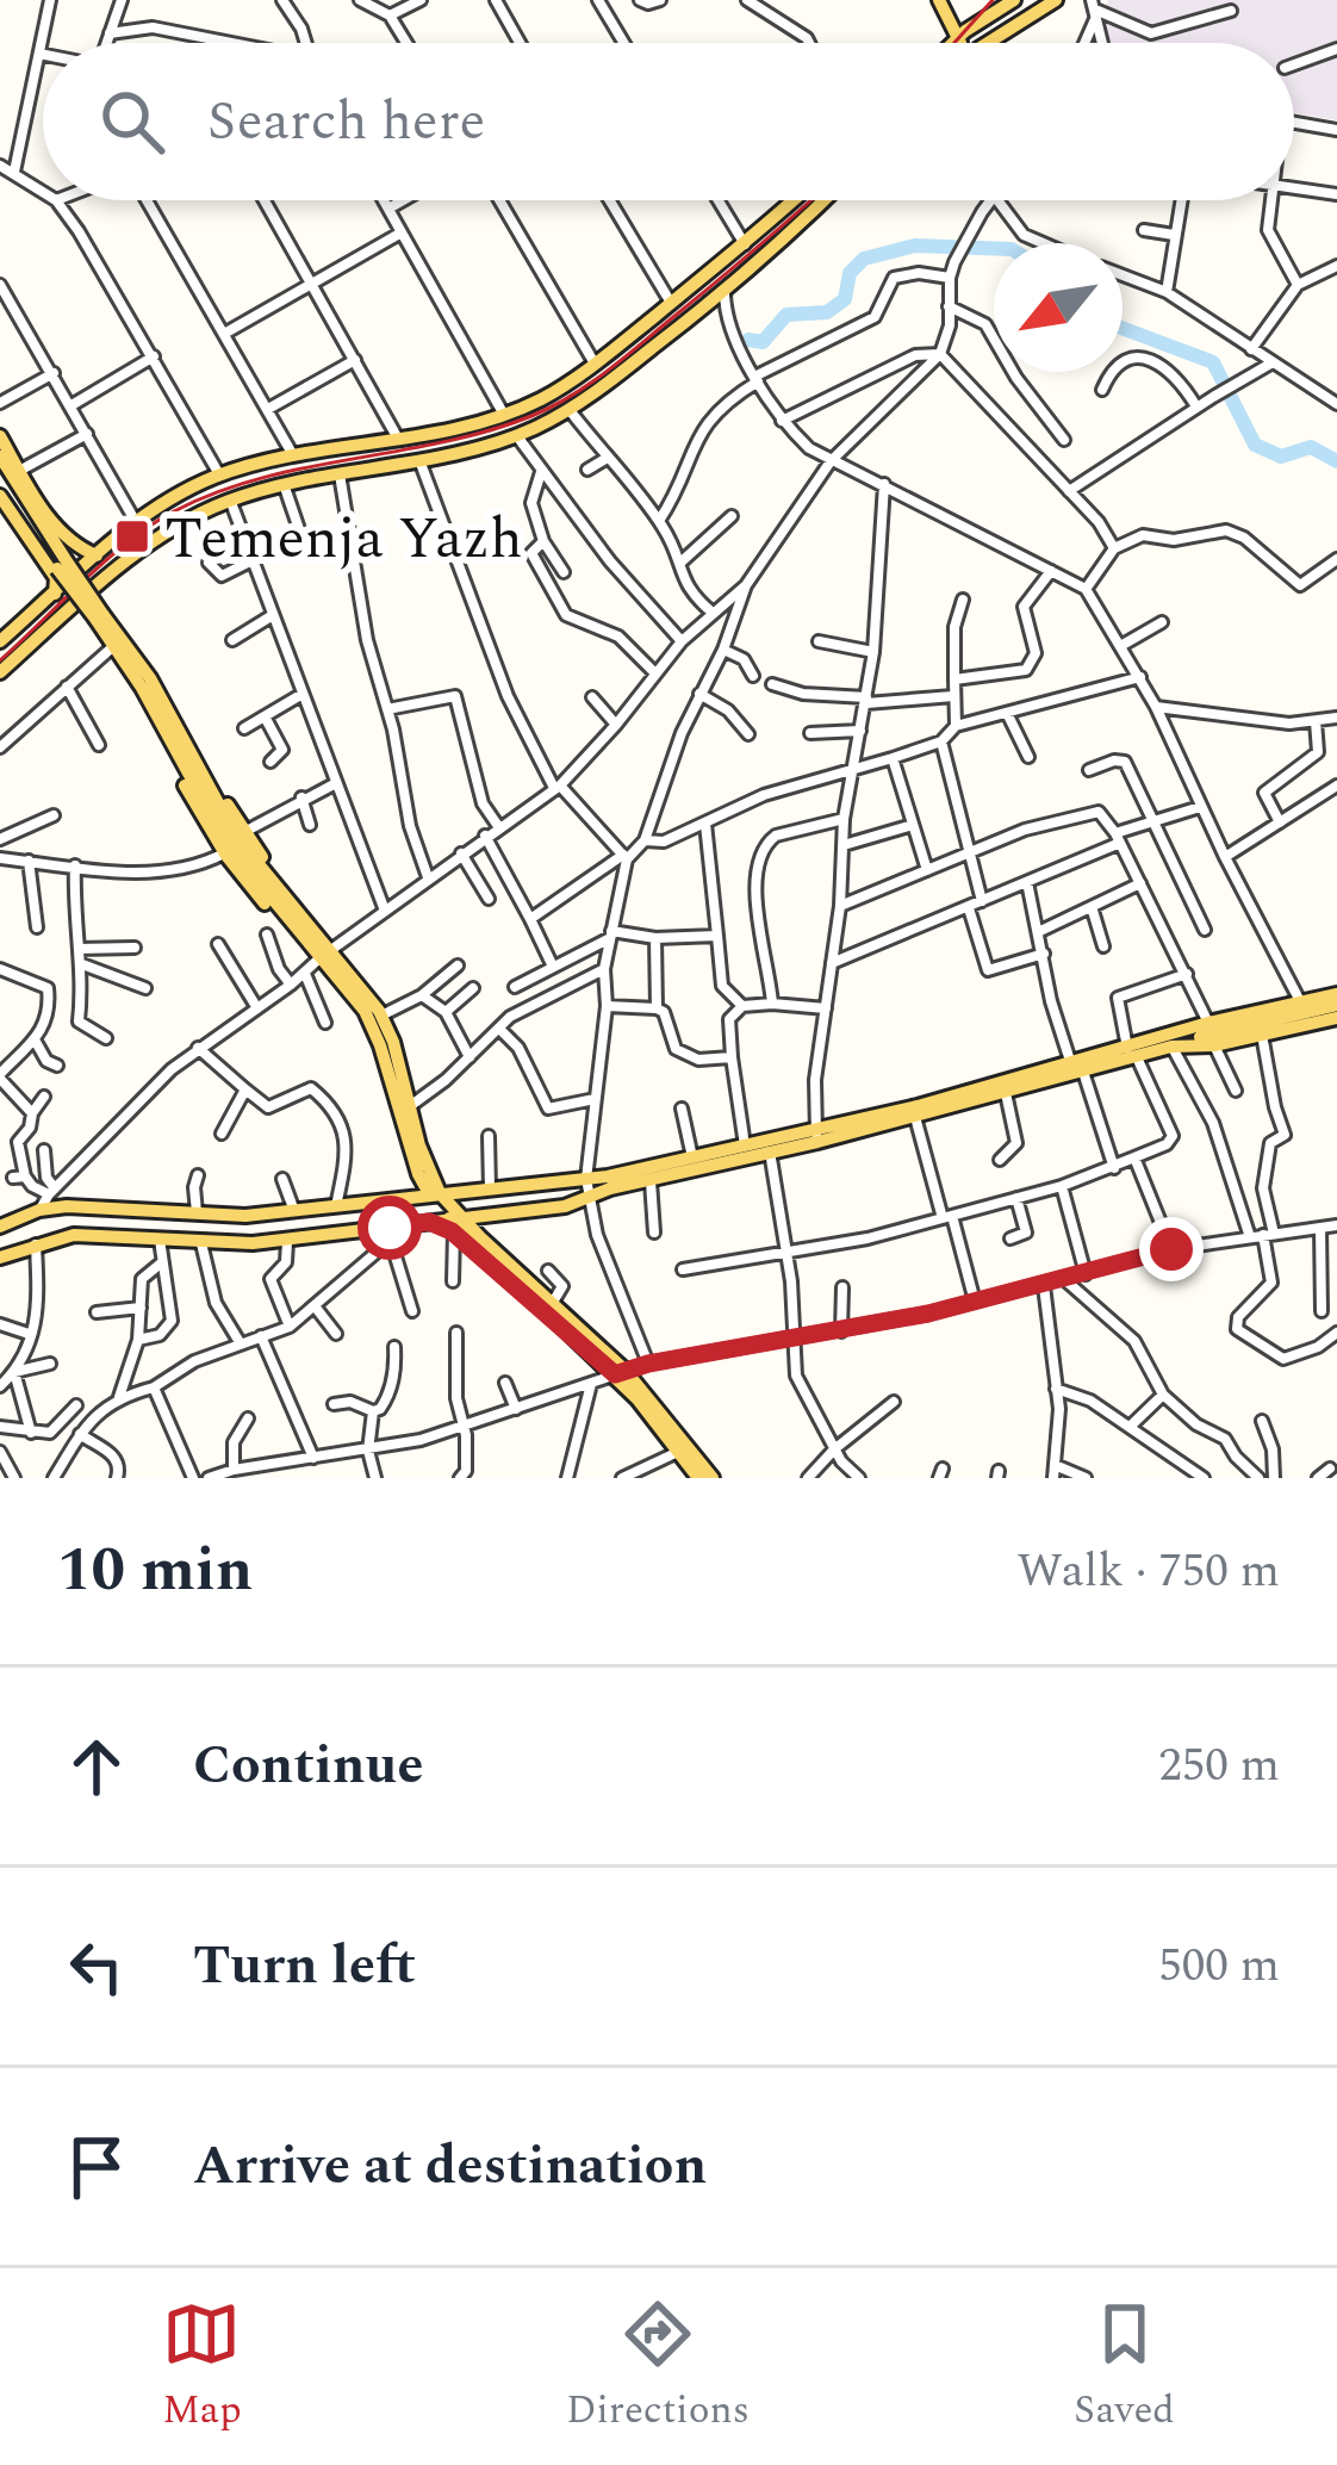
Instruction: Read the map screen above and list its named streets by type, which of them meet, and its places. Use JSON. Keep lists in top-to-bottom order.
{
  "places": {
    "transit": ["Temenja Yazh"]
  },
  "north": "bottom left",
  "page": {
    "search": "Search here",
    "heading": ["10 min", "Walk · 750 m"],
    "list": [
      ["Continue", "250 m"],
      ["Turn left", "500 m"],
      "Arrive at destination"
    ],
    "nav": ["Map", "Directions", "Saved"]
  }
}
